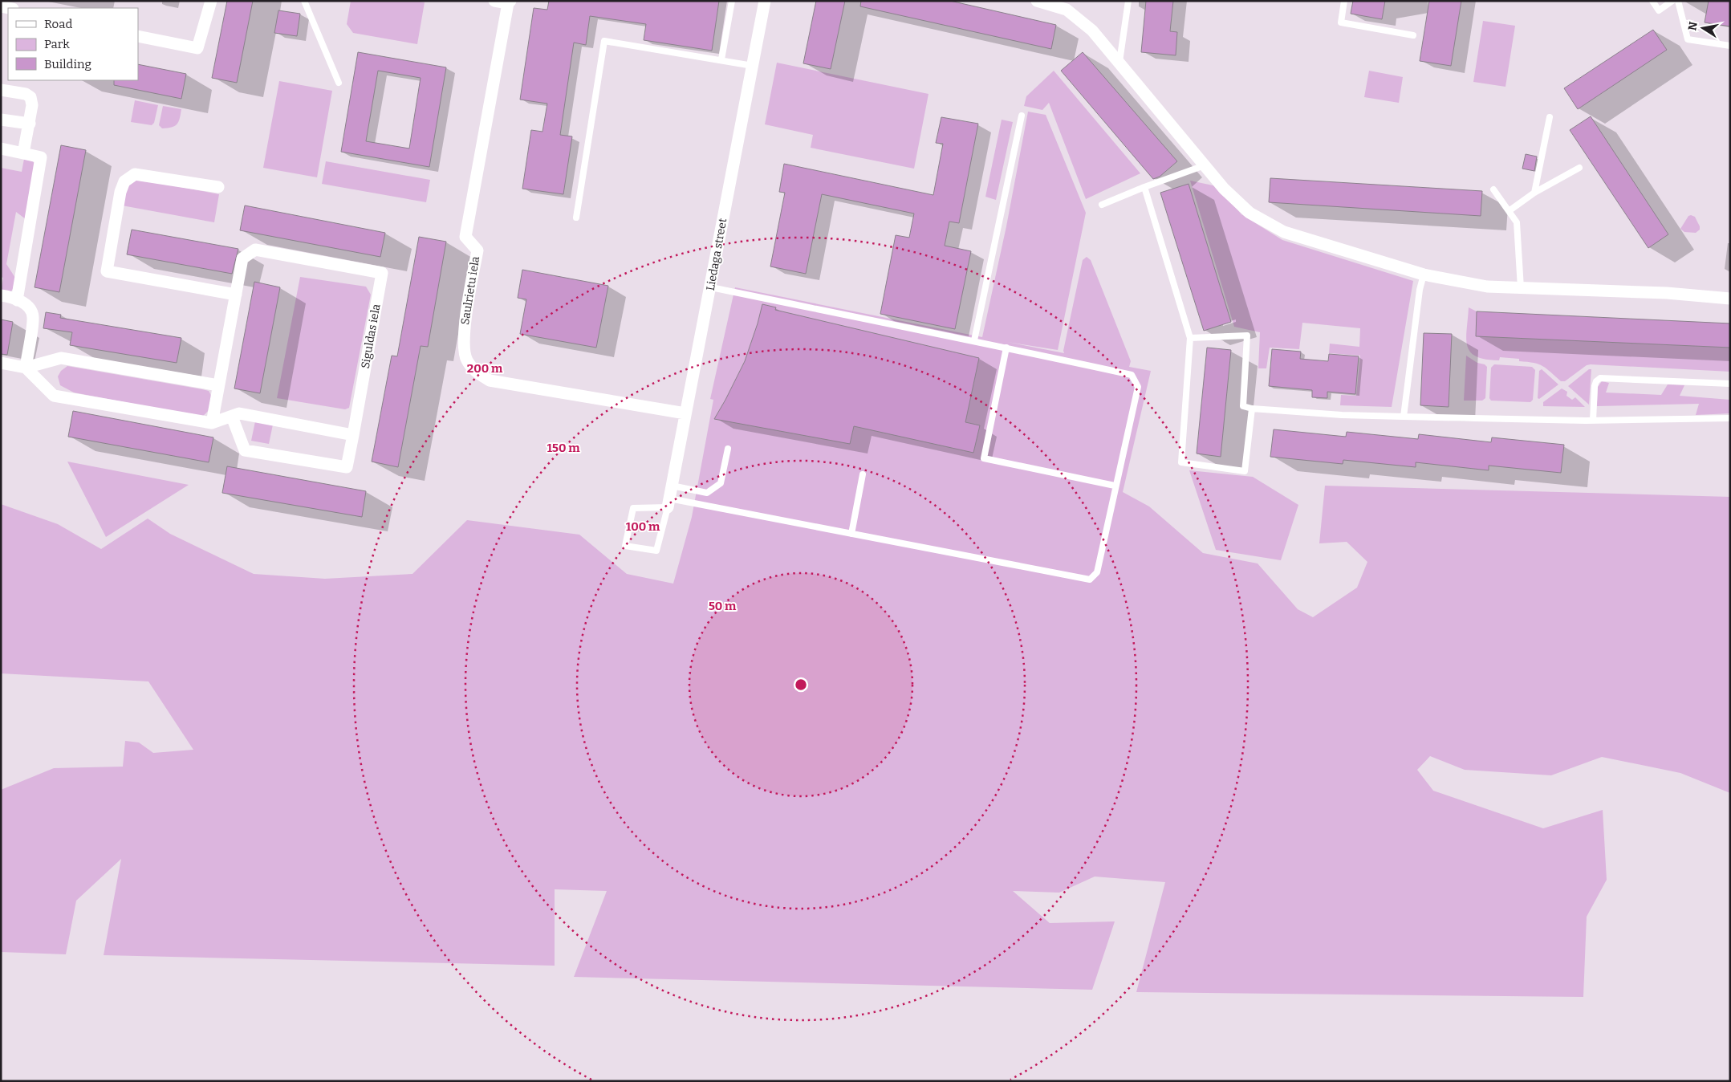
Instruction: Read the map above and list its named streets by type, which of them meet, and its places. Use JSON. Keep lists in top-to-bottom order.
{
  "streets": {
    "street": ["Liedaga street", "Saulrietu iela", "Siguldas iela"]
  },
  "crossings": [
    ["Liedaga street", "Saulrietu iela"]
  ],
  "legend": ["Road", "Park", "Building"],
  "north": "left",
  "rings": [
    "200 m",
    "150 m",
    "100 m",
    "50 m"
  ]
}
